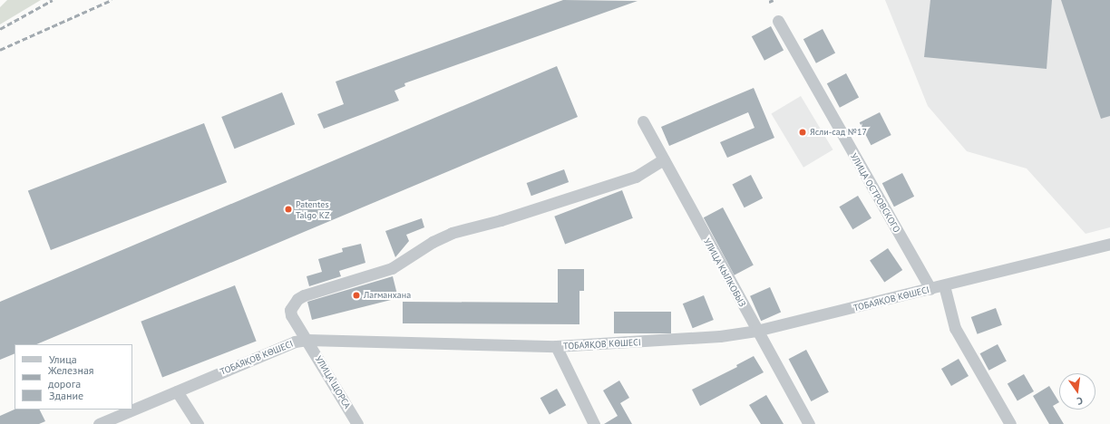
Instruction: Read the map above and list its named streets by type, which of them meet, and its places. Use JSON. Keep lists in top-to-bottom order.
{
  "streets": {
    "street": [
      "УЛИЦА ОСТРОВСКОГО",
      "УЛИЦА КЫЛКОБЫЗ",
      "ТОБАЯҚОВ КӨШЕСІ",
      "УЛИЦА ЩОРСА"
    ]
  },
  "crossings": [
    ["УЛИЦА ОСТРОВСКОГО", "ТОБАЯҚОВ КӨШЕСІ"],
    ["УЛИЦА КЫЛКОБЫЗ", "ТОБАЯҚОВ КӨШЕСІ"],
    ["УЛИЦА КЫЛКОБЫЗ", "УЛИЦА ЩОРСА"],
    ["ТОБАЯҚОВ КӨШЕСІ", "УЛИЦА ЩОРСА"]
  ],
  "places": ["Ясли-сад №17", "Patentes Talgo KZ", "Лагманхана"],
  "legend": ["Улица", "Железная дорога", "Здание"],
  "north": "bottom"
}
